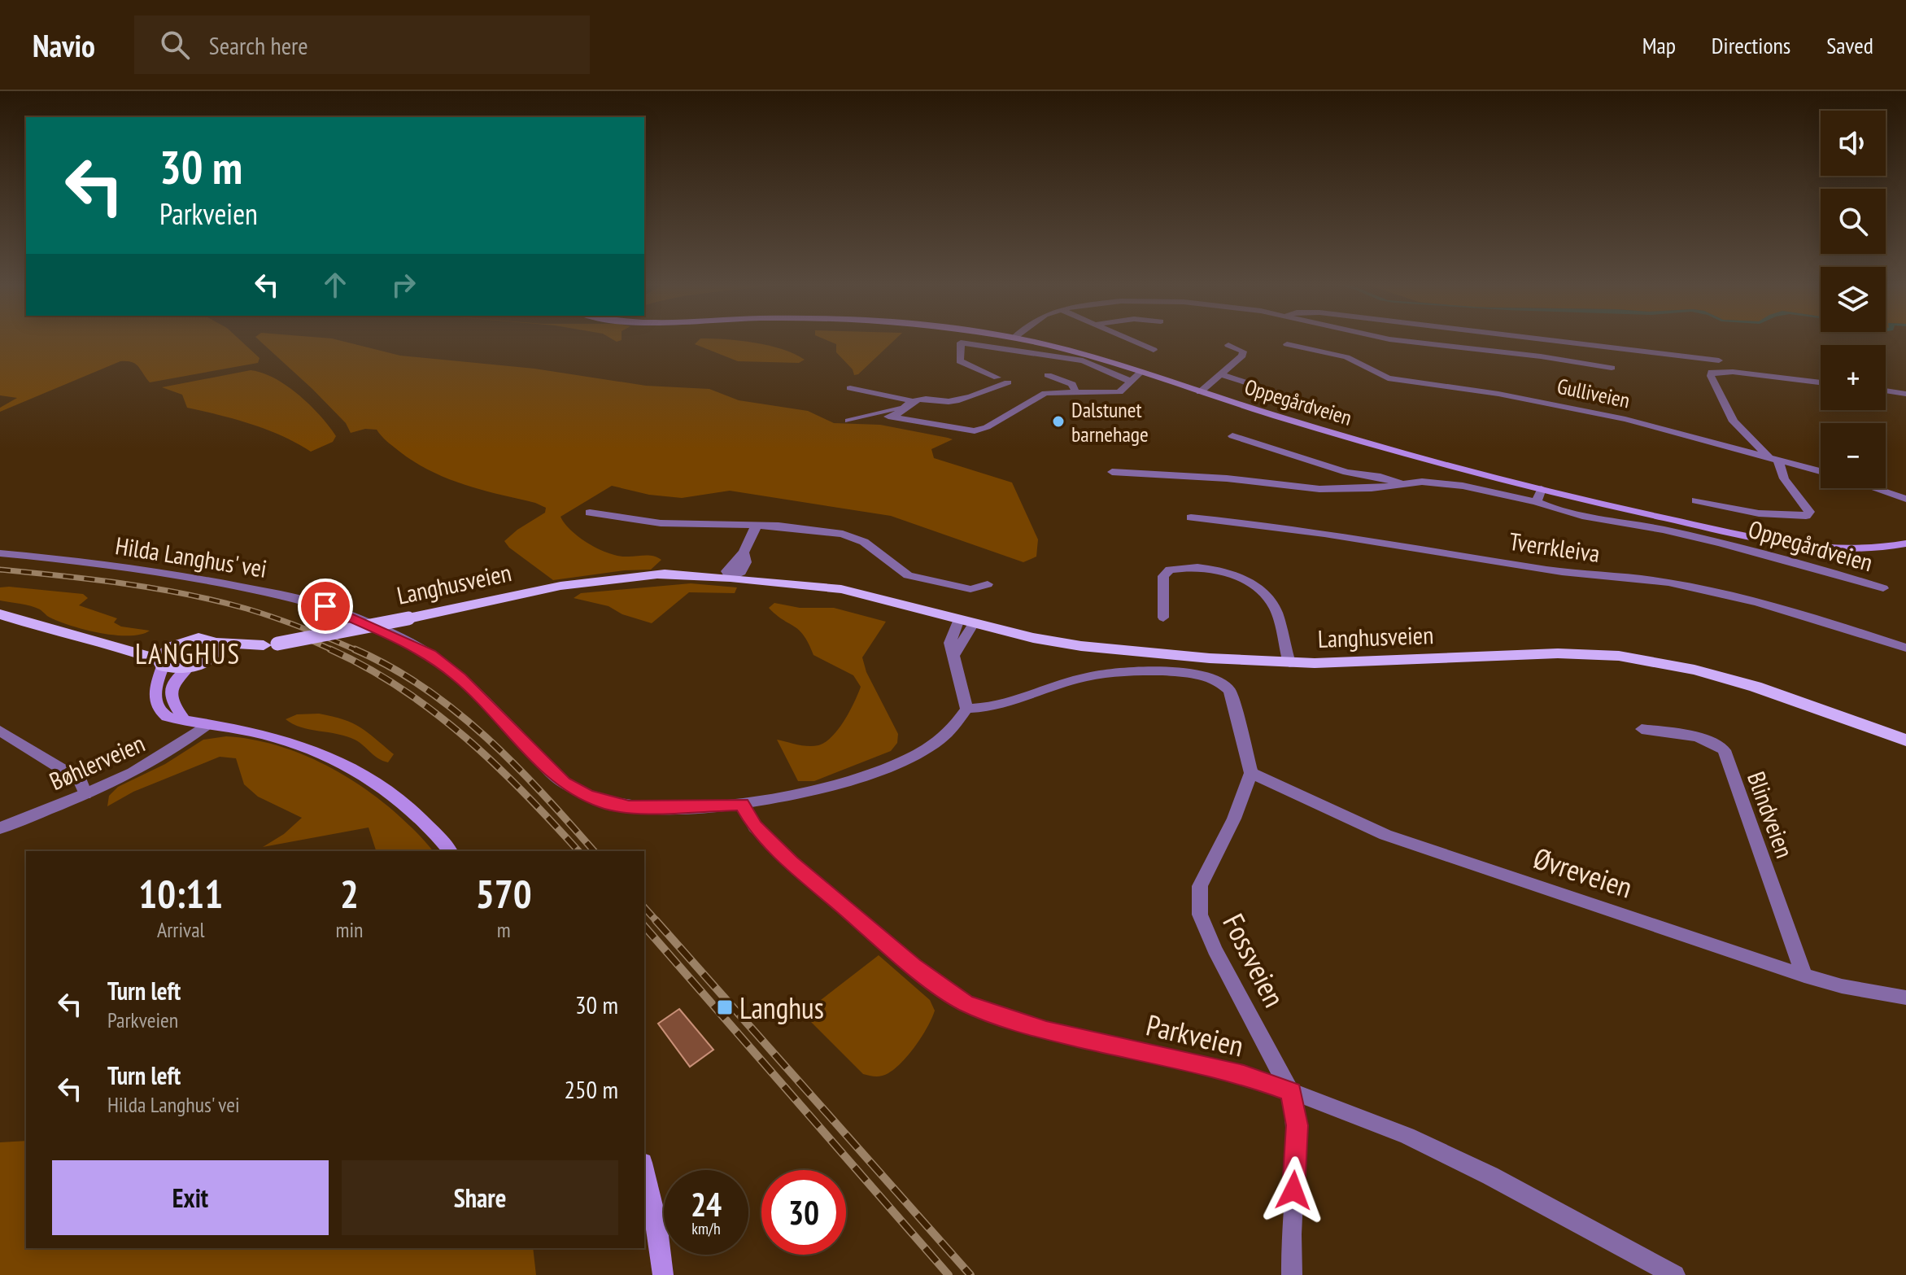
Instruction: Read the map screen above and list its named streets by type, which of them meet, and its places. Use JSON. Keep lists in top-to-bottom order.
{
  "streets": {
    "main road": ["Oppegårdveien", "Langhusveien"],
    "street": [
      "Gulliveien",
      "Tverrkleiva",
      "Hilda Langhus' vei",
      "Bøhlerveien",
      "Blindveien",
      "Øvreveien",
      "Fossveien",
      "Parkveien"
    ]
  },
  "crossings": [
    ["Hilda Langhus' vei", "Parkveien"],
    ["Blindveien", "Øvreveien"],
    ["Øvreveien", "Fossveien"],
    ["Fossveien", "Parkveien"]
  ],
  "districts": ["LANGHUS"],
  "places": {
    "other": ["Dalstunet barnehage"],
    "transit": ["Langhus"]
  },
  "page": {
    "header": "Navio",
    "search": "Search here",
    "nav": ["Map", "Directions", "Saved"],
    "map_buttons": ["+", "−"],
    "turn": ["30 m", "Parkveien"],
    "eta": [
      "10:11",
      "Arrival",
      "2",
      "min",
      "570",
      "m"
    ],
    "list": [
      {
        "name": "Turn left",
        "note": "Parkveien",
        "value": "30 m"
      },
      {
        "name": "Turn left",
        "note": "Hilda Langhus' vei",
        "value": "250 m"
      }
    ],
    "buttons": ["Exit", "Share"],
    "speed": "24 km/h",
    "limit": "30"
  }
}
